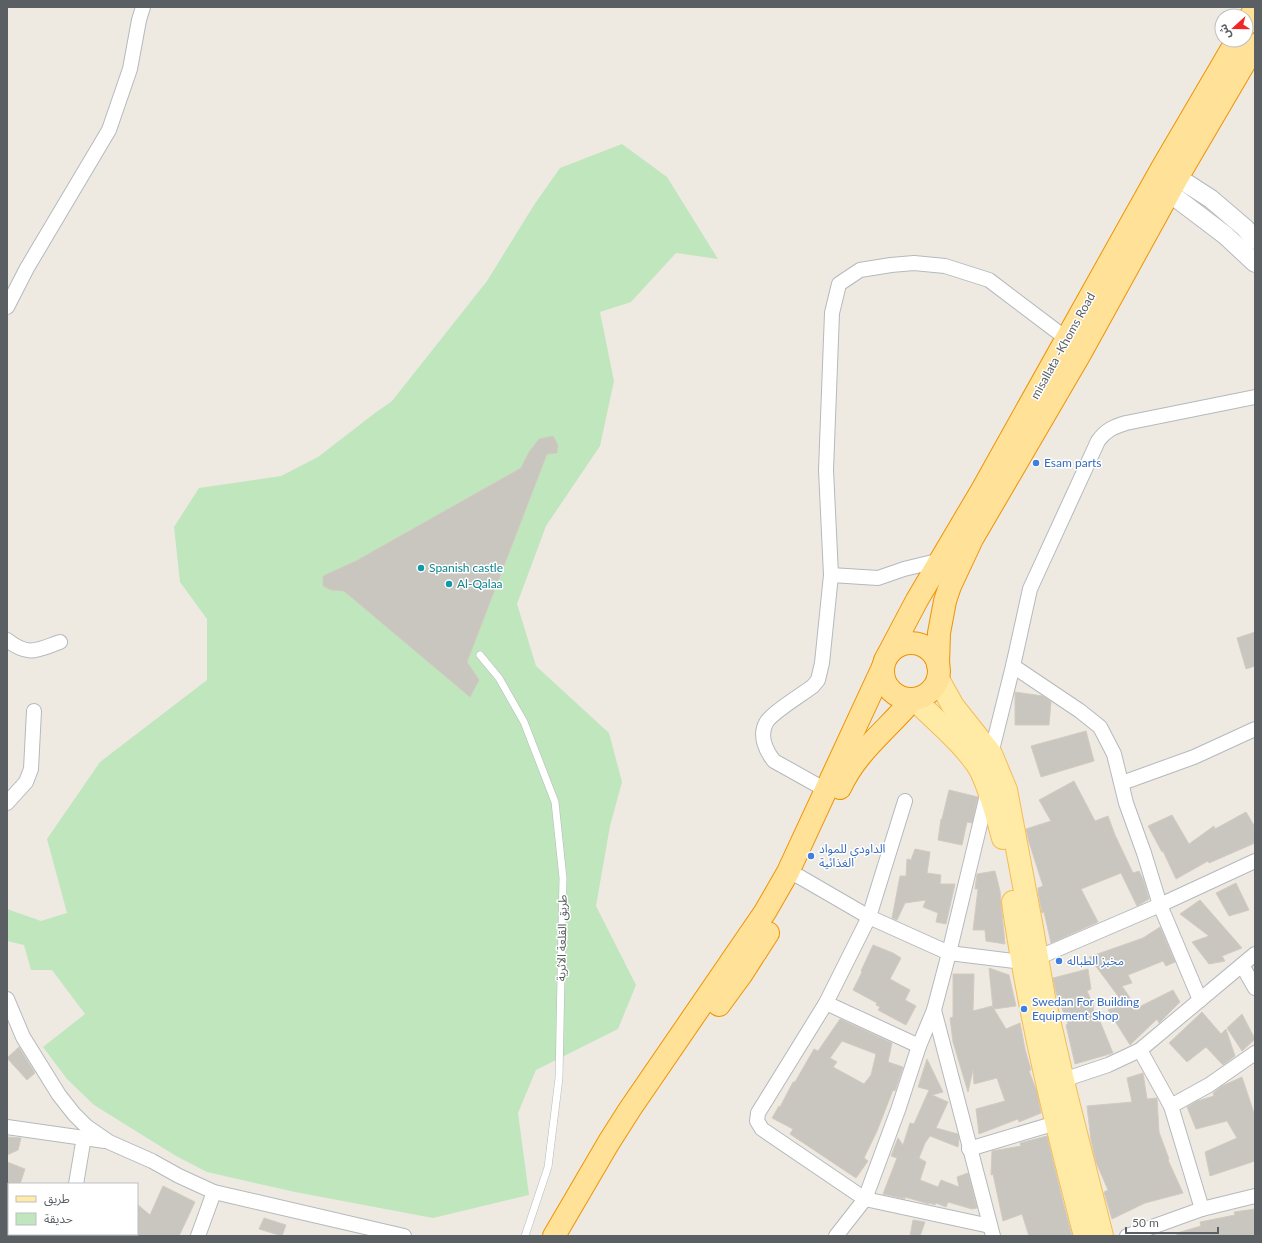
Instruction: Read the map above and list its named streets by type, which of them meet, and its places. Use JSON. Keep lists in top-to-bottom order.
{
  "streets": {
    "highway": ["misallata -Khoms Road"],
    "lane": ["طريق القلعة الاثرية"]
  },
  "places": [
    "Esam parts",
    "Spanish castle",
    "Al-Qalaa",
    "الداودي للمواد الغذائية",
    "مخبز الطباله",
    "Swedan For Building Equipment Shop"
  ],
  "legend": ["طريق", "حديقة"],
  "scale_bar": "50 m",
  "north": "left"
}
